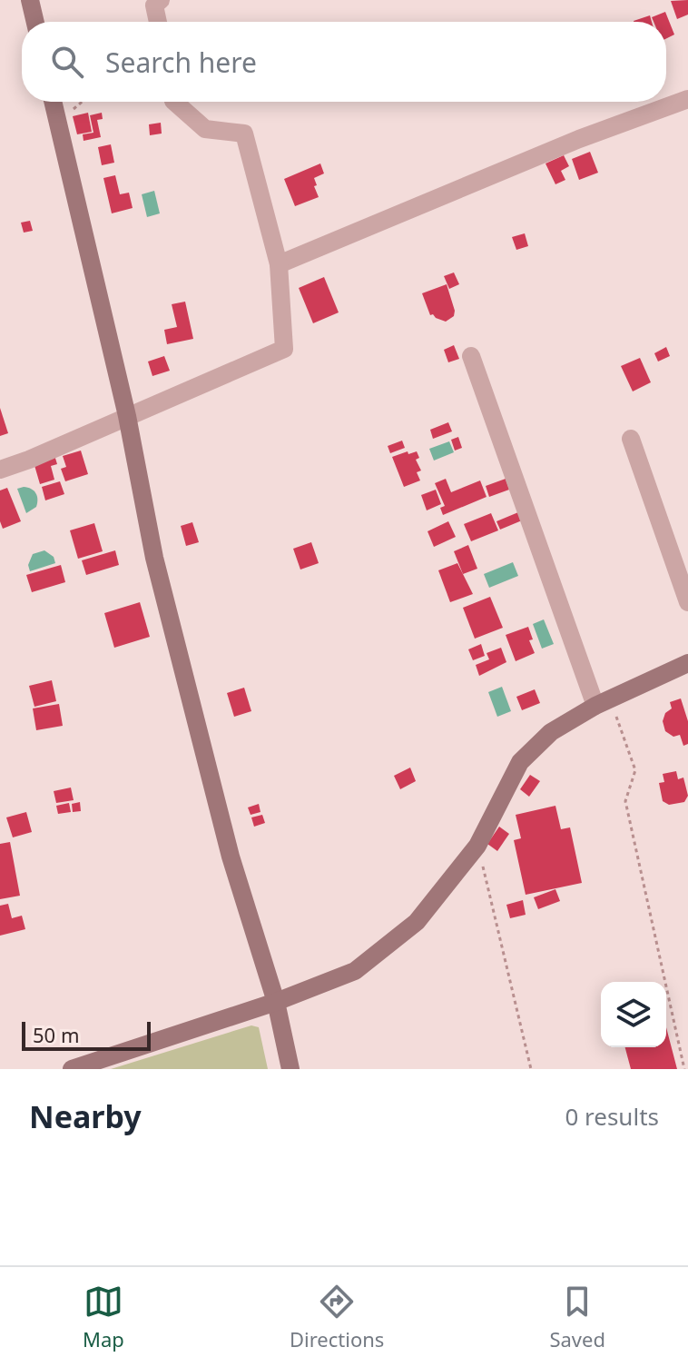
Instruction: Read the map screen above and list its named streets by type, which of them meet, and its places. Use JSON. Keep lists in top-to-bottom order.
{
  "scale_bar": "50 m",
  "page": {
    "search": "Search here",
    "scale": "50 m",
    "heading": ["Nearby", "0 results"],
    "nav": ["Map", "Directions", "Saved"]
  }
}
